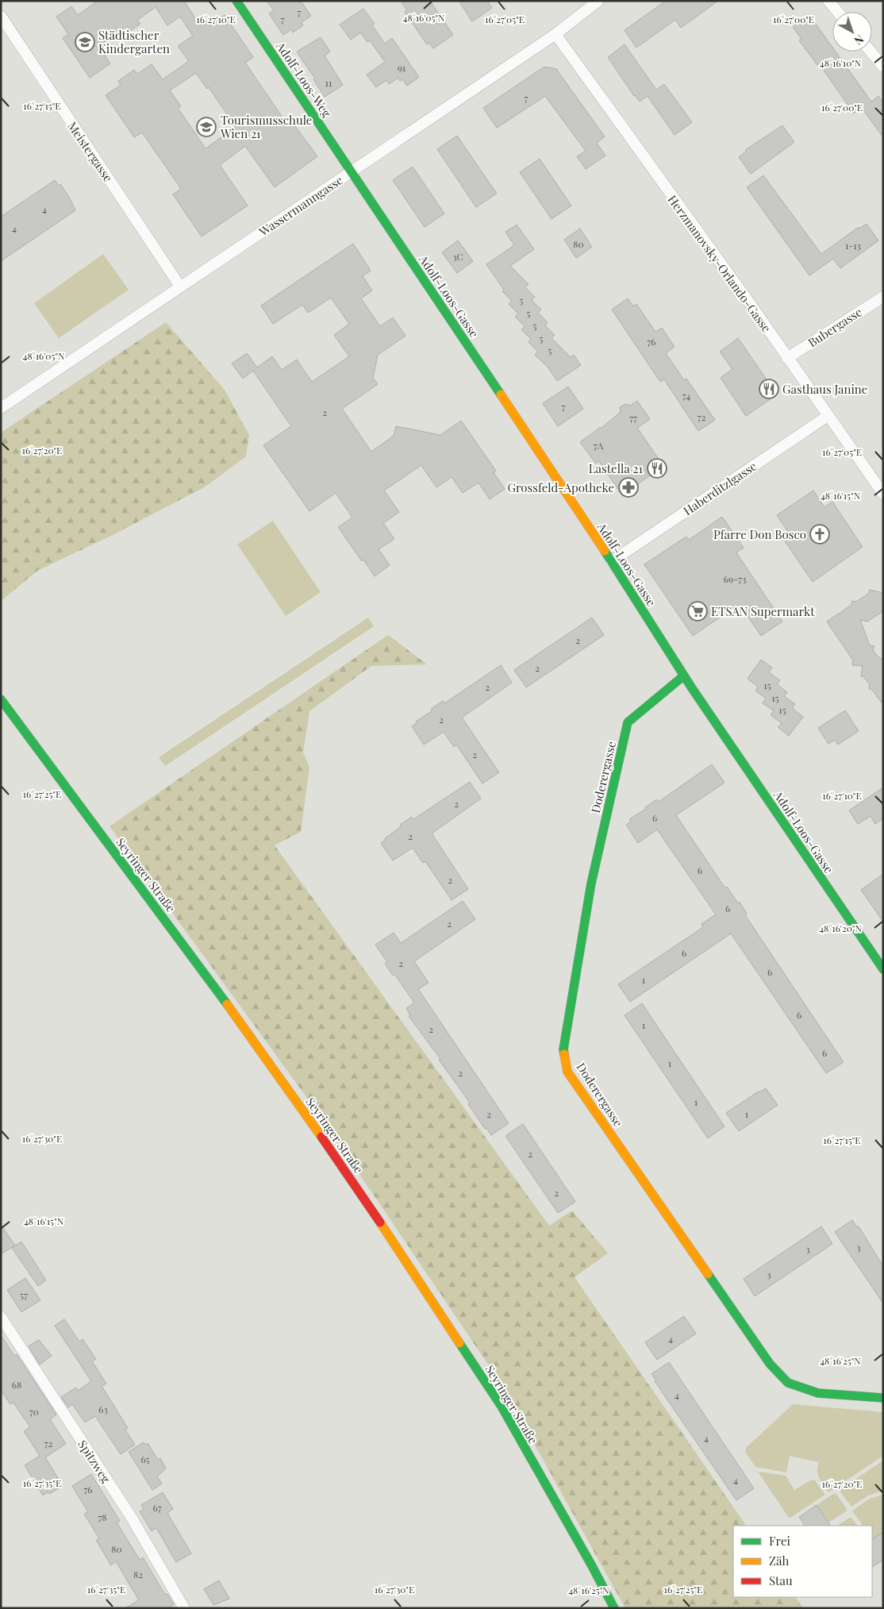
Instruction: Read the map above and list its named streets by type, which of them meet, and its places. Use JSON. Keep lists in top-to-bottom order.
{
  "streets": {
    "street": [
      "Adolf-Loos-Weg",
      "Meistergasse",
      "Wassermanngasse",
      "Herzmanovsky-Orlando-Gasse",
      "Adolf-Loos-Gasse",
      "Bubergasse",
      "Haberditzlgasse",
      "Doderergasse",
      "Seyringer Straße",
      "Spitzweg"
    ]
  },
  "crossings": [
    ["Adolf-Loos-Weg", "Wassermanngasse"],
    ["Adolf-Loos-Weg", "Adolf-Loos-Gasse"],
    ["Meistergasse", "Wassermanngasse"],
    ["Wassermanngasse", "Herzmanovsky-Orlando-Gasse"],
    ["Wassermanngasse", "Adolf-Loos-Gasse"],
    ["Herzmanovsky-Orlando-Gasse", "Bubergasse"],
    ["Herzmanovsky-Orlando-Gasse", "Haberditzlgasse"],
    ["Adolf-Loos-Gasse", "Haberditzlgasse"],
    ["Adolf-Loos-Gasse", "Doderergasse"]
  ],
  "places": {
    "school or university": ["Städtischer Kindergarten", "Tourismusschule Wien 21"],
    "restaurant": ["Gasthaus Janine", "Lastella 21"],
    "pharmacy": ["Grossfeld-Apotheke"],
    "church": ["Pfarre Don Bosco"],
    "supermarket": ["ETSAN Supermarkt"]
  },
  "house_numbers": [
    "7",
    "7",
    "91",
    "11",
    "7",
    "4",
    "4",
    "80",
    "1-13",
    "3C",
    "5",
    "5",
    "5",
    "5",
    "76",
    "5",
    "74",
    "7",
    "2",
    "72",
    "77",
    "7A",
    "69-73",
    "2",
    "2",
    "15",
    "2",
    "15",
    "15",
    "2",
    "2",
    "2",
    "6",
    "2",
    "6",
    "2",
    "6",
    "2",
    "6",
    "2",
    "6",
    "1",
    "6",
    "1",
    "2",
    "6",
    "1",
    "2",
    "1",
    "2",
    "1",
    "2",
    "2",
    "3",
    "3",
    "3",
    "57",
    "4",
    "68",
    "4",
    "63",
    "70",
    "4",
    "72",
    "65",
    "4",
    "76",
    "67",
    "78",
    "80",
    "82"
  ],
  "legend": ["Frei", "Zäh", "Stau"],
  "north": "bottom right",
  "coordinates": [
    "48°16'05\"N",
    "16°27'05\"E",
    "16°27'10\"E",
    "16°27'00\"E",
    "48°16'10\"N",
    "16°27'15\"E",
    "16°27'20\"E",
    "48°16'15\"N",
    "16°27'25\"E",
    "48°16'20\"N",
    "16°27'30\"E",
    "48°16'25\"N",
    "16°27'35\"E"
  ]
}
